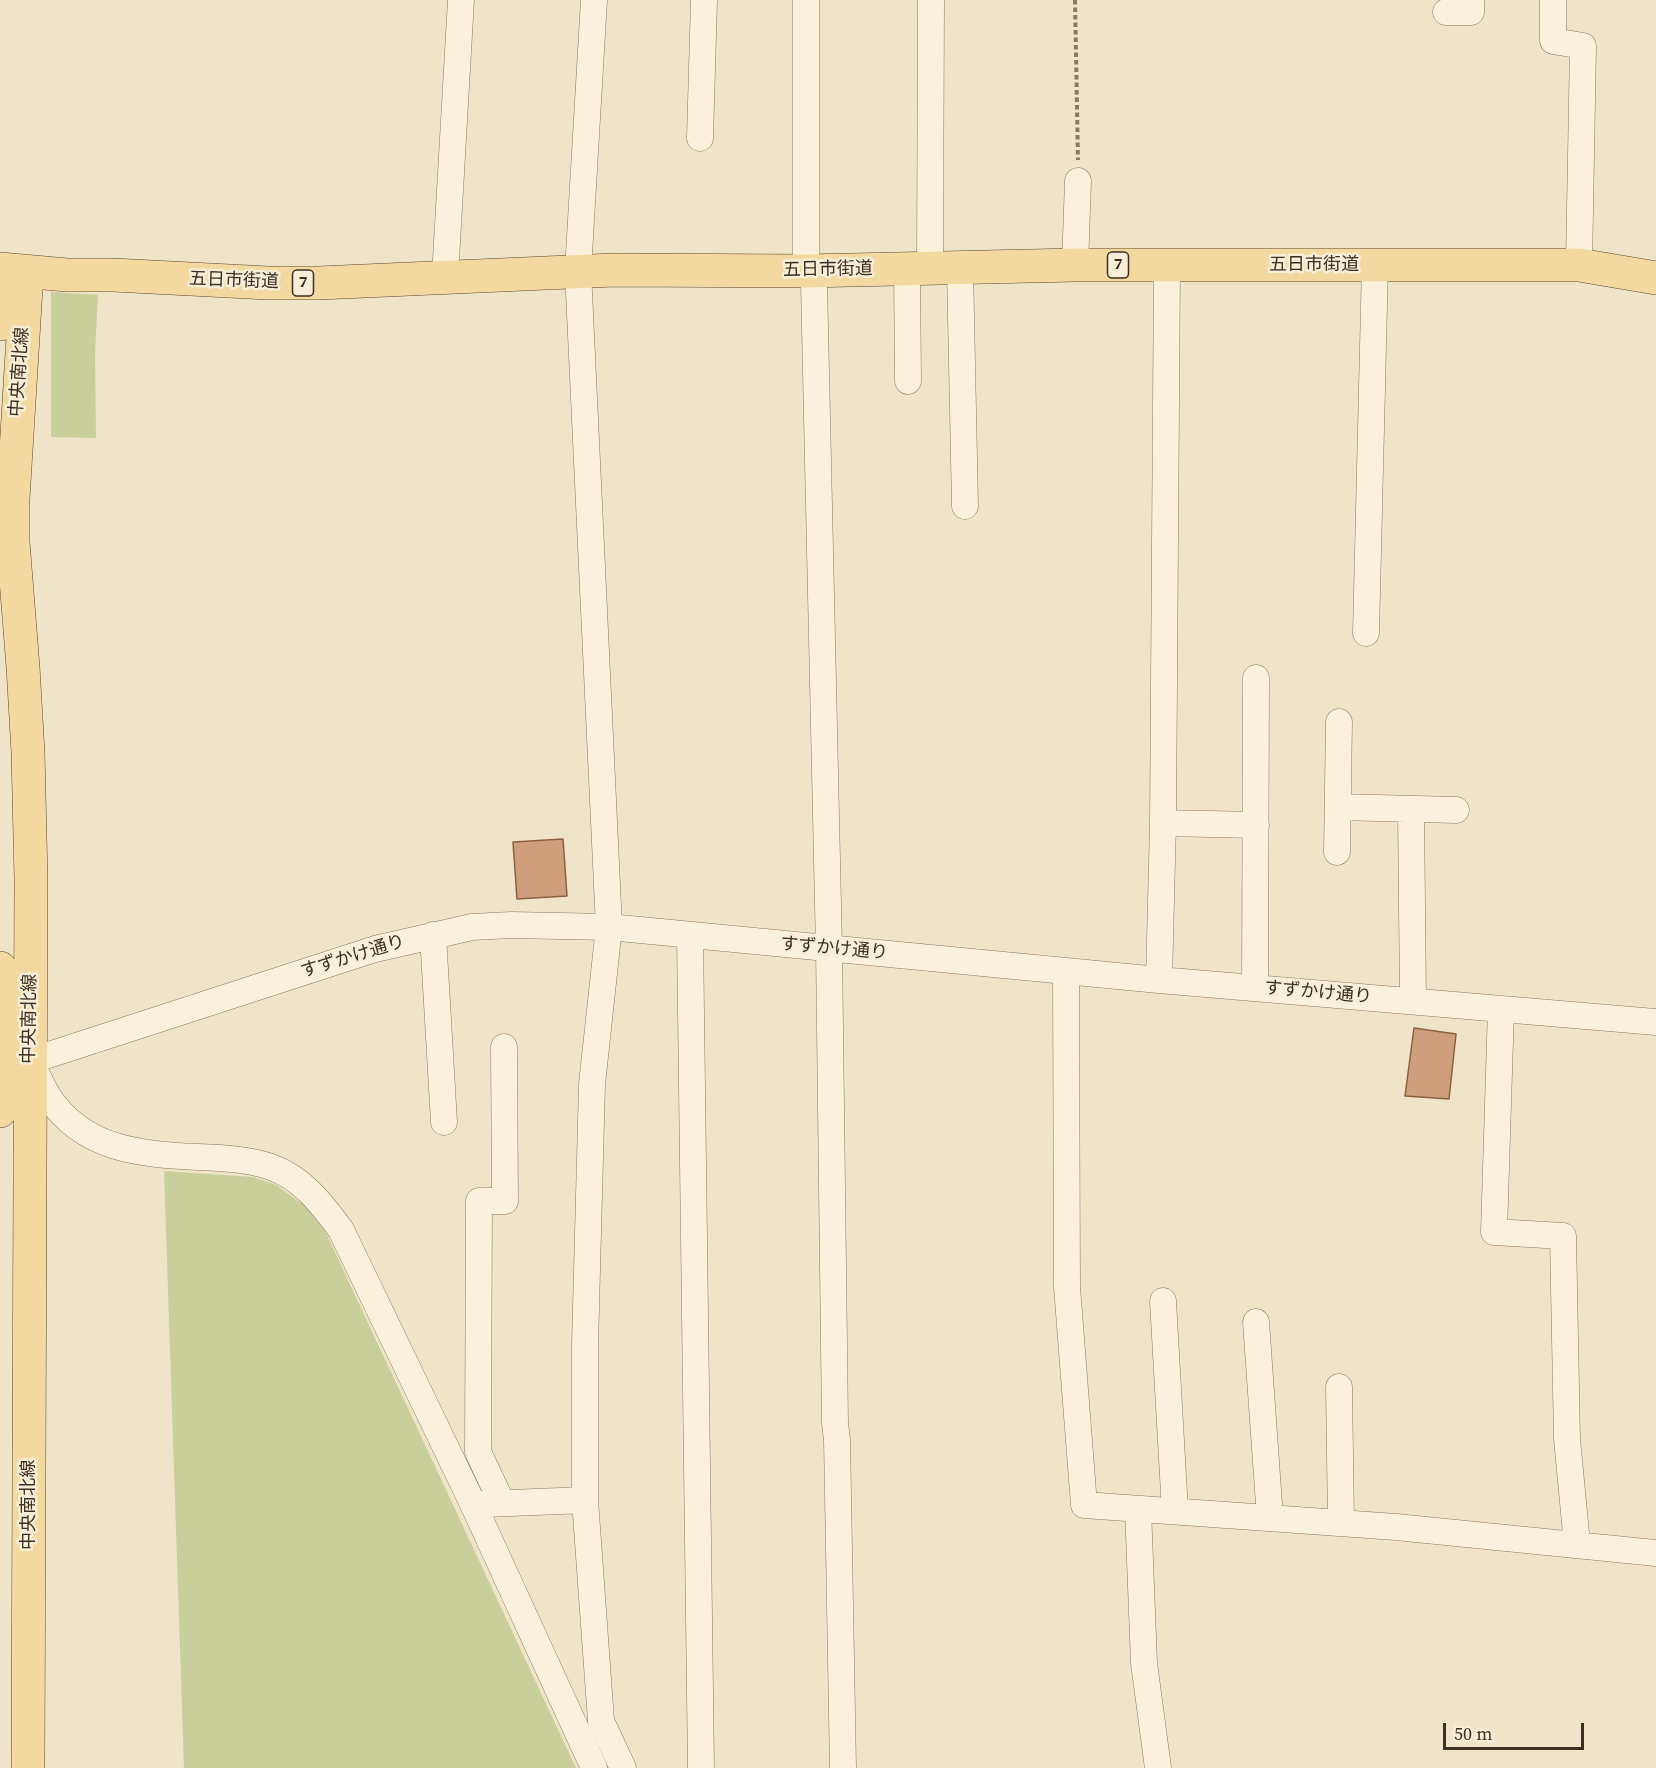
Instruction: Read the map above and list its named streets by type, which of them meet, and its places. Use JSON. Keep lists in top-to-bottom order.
{
  "streets": {
    "main road": ["7", "五日市街道", "中央南北線"],
    "street": ["すずかけ通り"]
  },
  "crossings": [
    ["五日市街道", "中央南北線"],
    ["中央南北線", "すずかけ通り"]
  ],
  "scale_bar": "50 m"
}
